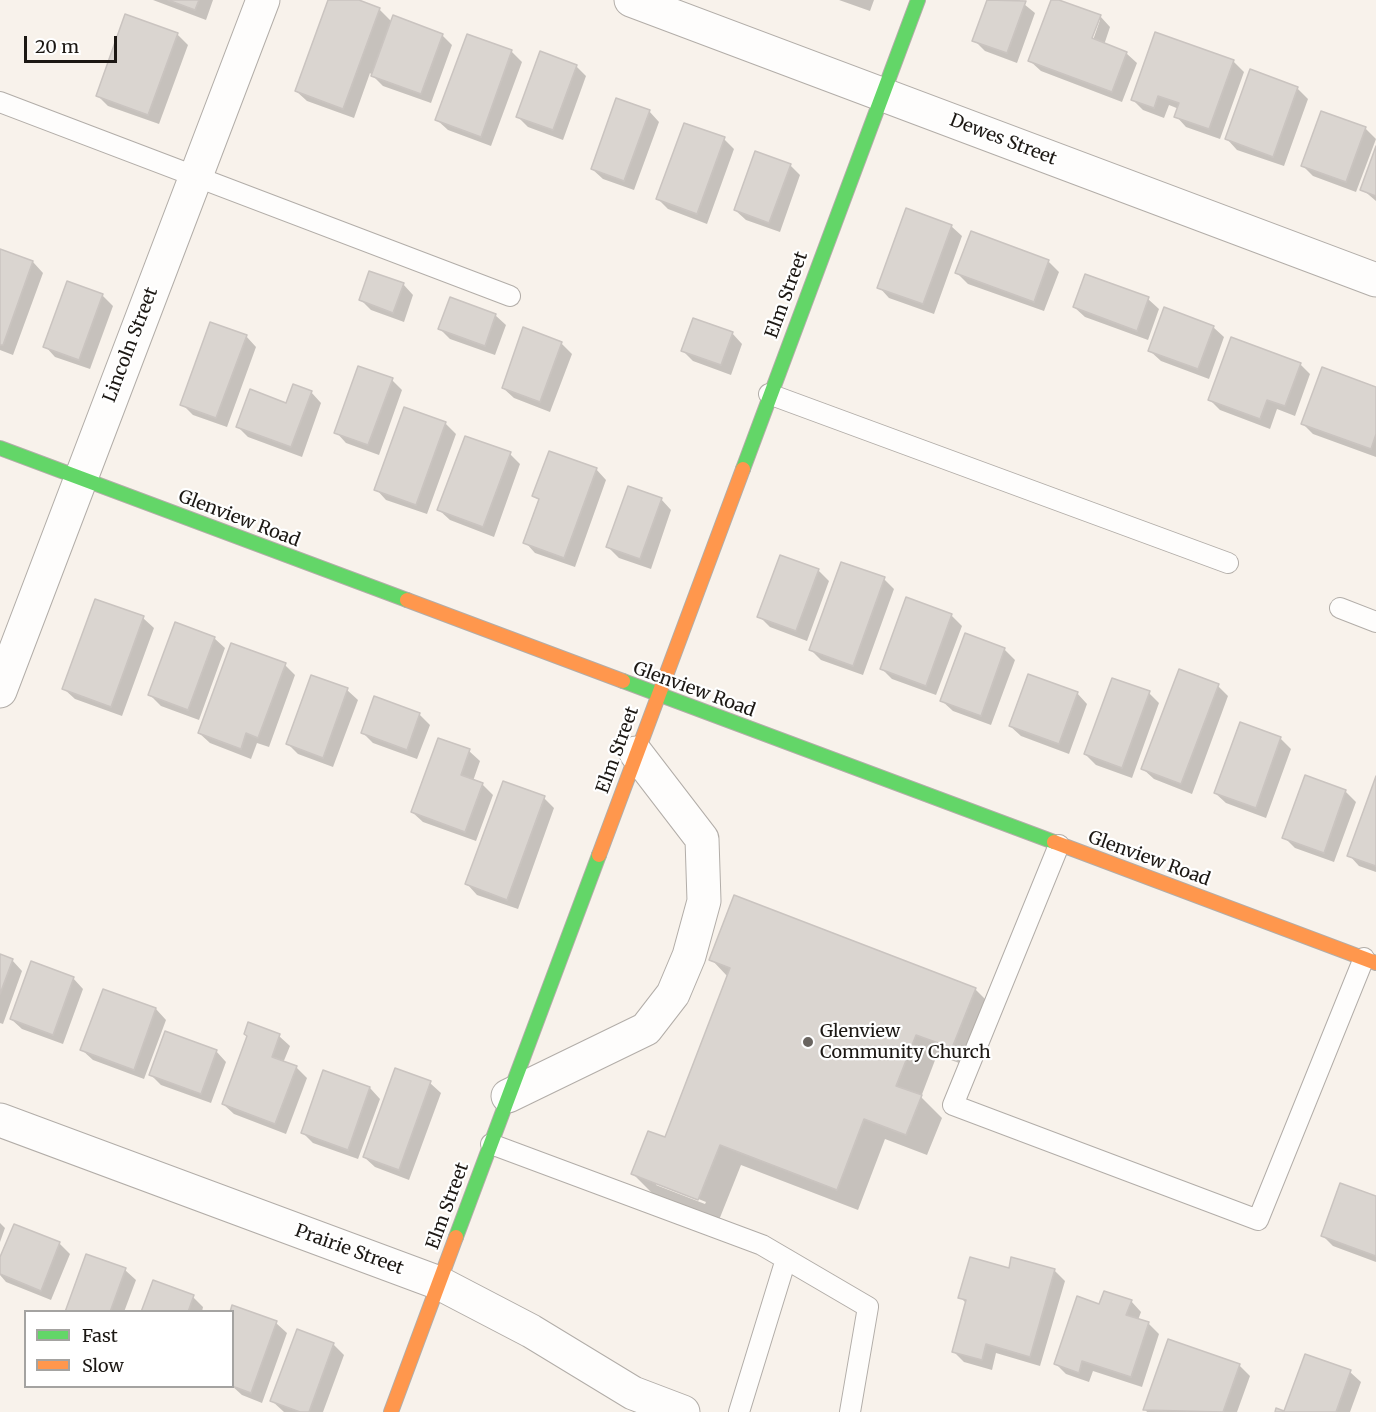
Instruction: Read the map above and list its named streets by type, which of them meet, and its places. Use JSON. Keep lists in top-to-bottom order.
{
  "streets": {
    "street": [
      "Dewes Street",
      "Elm Street",
      "Lincoln Street",
      "Glenview Road",
      "Prairie Street"
    ]
  },
  "crossings": [
    ["Dewes Street", "Elm Street"],
    ["Elm Street", "Glenview Road"],
    ["Elm Street", "Prairie Street"],
    ["Lincoln Street", "Glenview Road"]
  ],
  "places": ["Glenview Community Church"],
  "legend": ["Fast", "Slow"],
  "scale_bar": "20 m"
}
